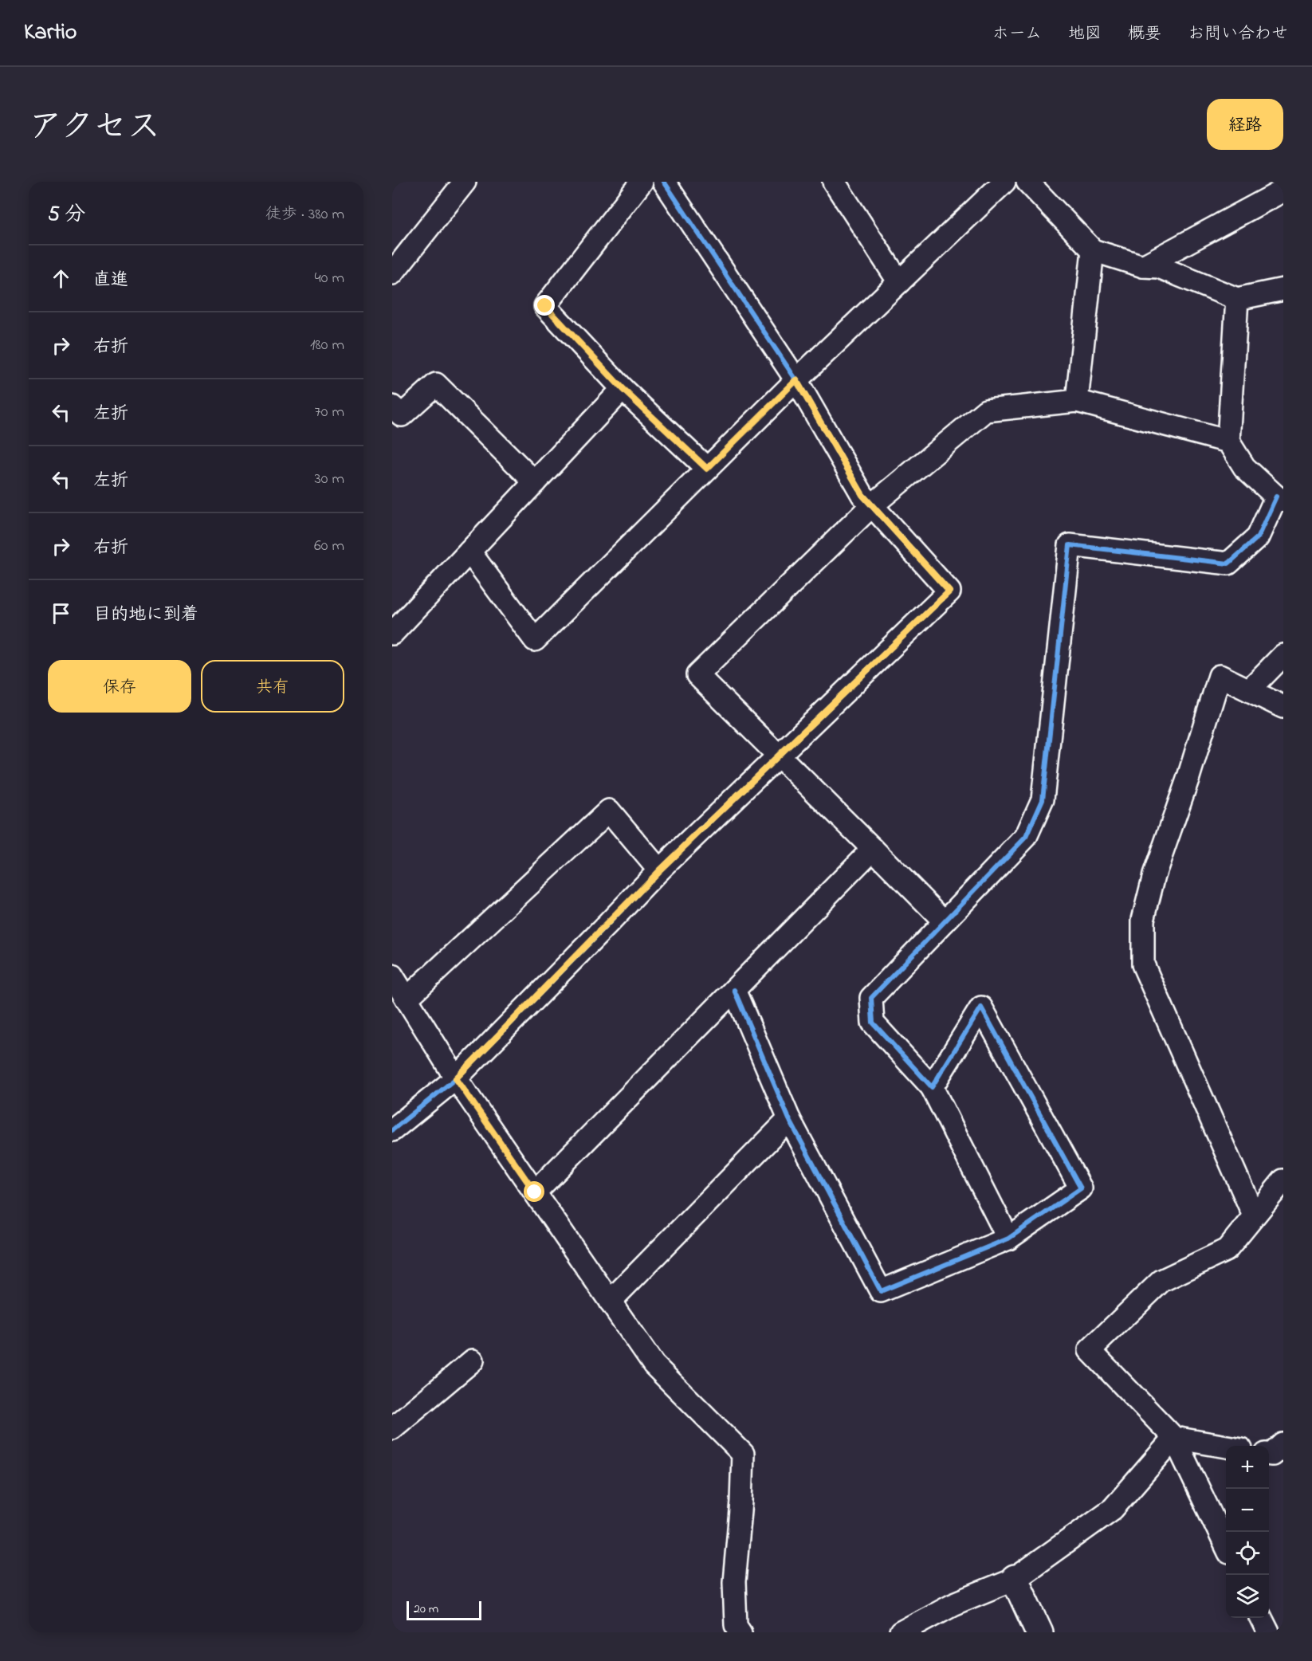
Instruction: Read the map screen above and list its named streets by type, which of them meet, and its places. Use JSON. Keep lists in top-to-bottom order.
{
  "scale_bar": "20 m",
  "page": {
    "header": "Kartio",
    "nav": [
      "ホーム",
      "地図",
      "概要",
      "お問い合わせ"
    ],
    "title": "アクセス",
    "buttons": [
      "経路",
      ["保存", "共有"]
    ],
    "heading": ["5 分", "徒歩 · 380 m"],
    "list": [
      ["直進", "40 m"],
      ["右折", "180 m"],
      ["左折", "70 m"],
      ["左折", "30 m"],
      ["右折", "60 m"],
      "目的地に到着"
    ],
    "map_buttons": ["+", "−"],
    "scale": "20 m"
  }
}
